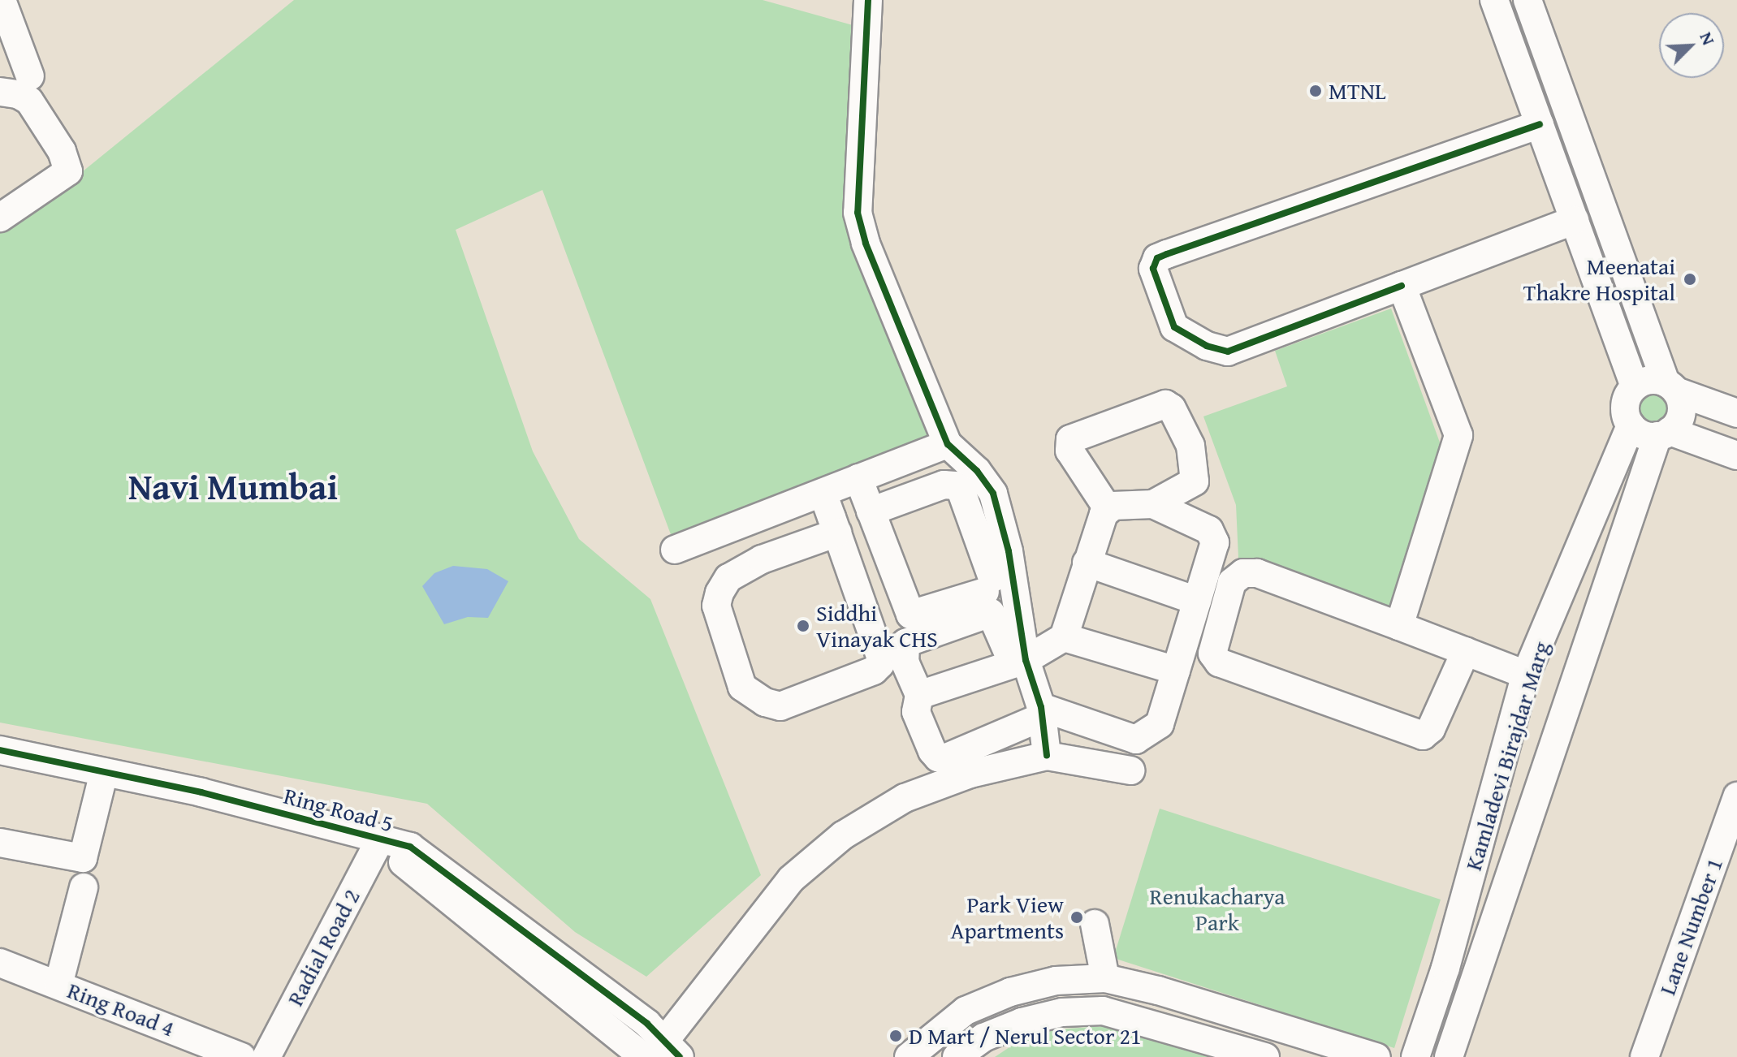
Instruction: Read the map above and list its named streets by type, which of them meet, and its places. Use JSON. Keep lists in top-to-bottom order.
{
  "streets": {
    "street": [
      "Kamladevi Birajdar Marg",
      "Ring Road 5",
      "Lane Number 1",
      "Radial Road 2",
      "Ring Road 4"
    ]
  },
  "crossings": [
    ["Ring Road 5", "Radial Road 2"]
  ],
  "districts": ["Navi Mumbai"],
  "parks": ["Renukacharya Park"],
  "places": [
    "MTNL",
    "Meenatai Thakre Hospital",
    "Siddhi Vinayak CHS",
    "Park View Apartments",
    "D Mart / Nerul Sector 21"
  ],
  "north": "top right"
}
